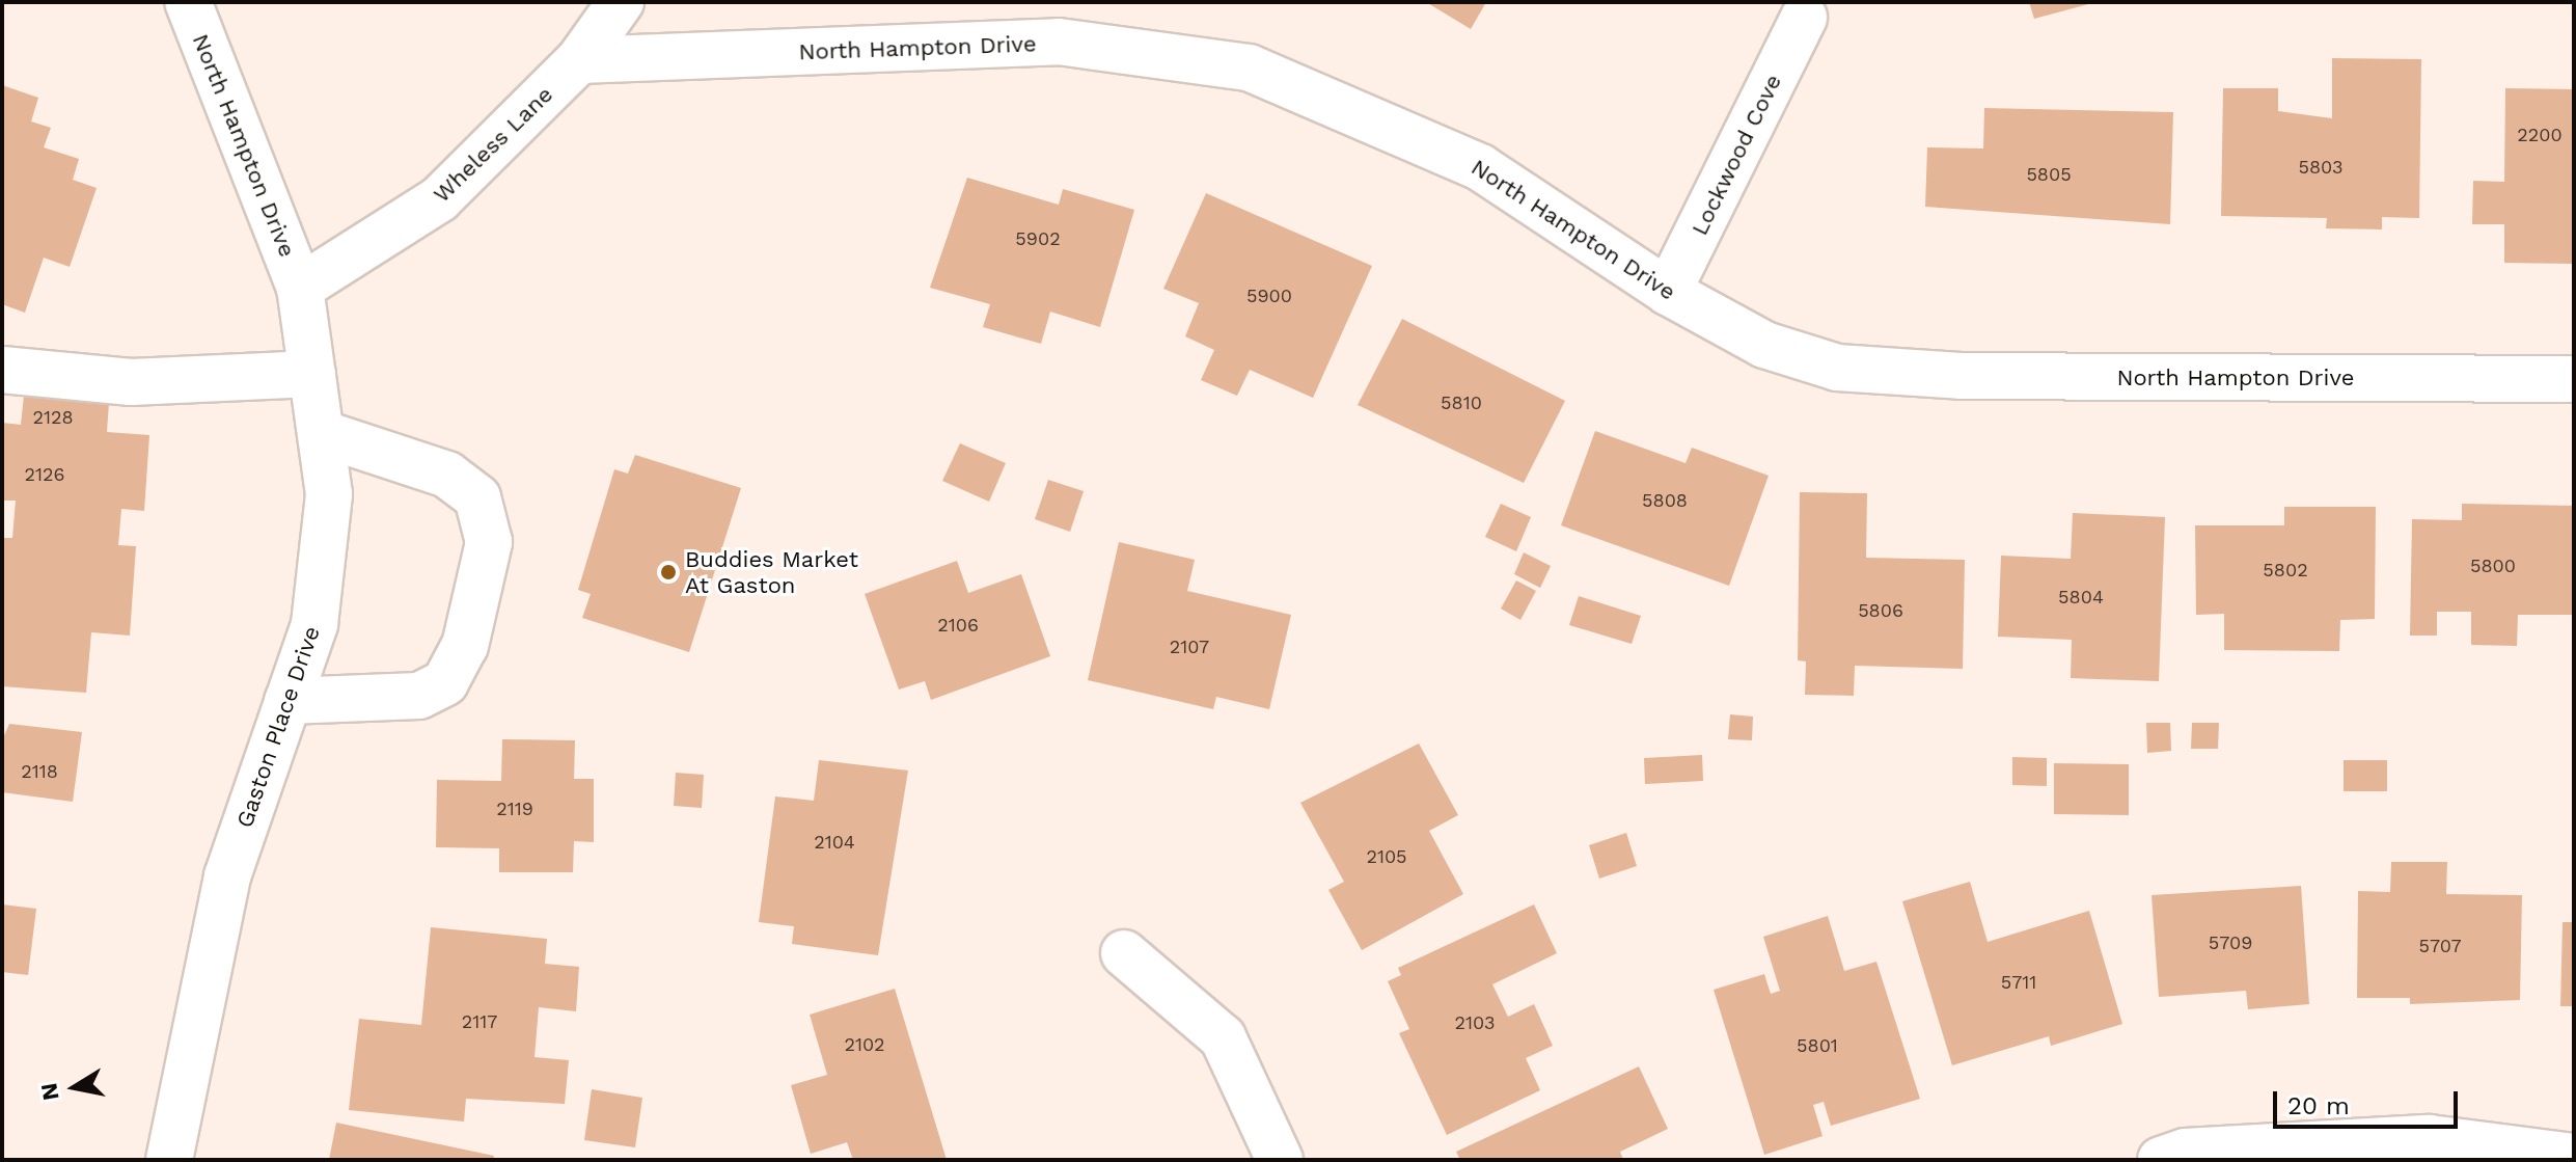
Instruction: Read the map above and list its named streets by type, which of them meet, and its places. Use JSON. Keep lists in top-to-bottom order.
{
  "streets": {
    "street": [
      "North Hampton Drive",
      "Wheless Lane",
      "Lockwood Cove",
      "Gaston Place Drive"
    ]
  },
  "crossings": [
    ["North Hampton Drive", "Wheless Lane"],
    ["North Hampton Drive", "Lockwood Cove"],
    ["North Hampton Drive", "Gaston Place Drive"],
    ["Wheless Lane", "Gaston Place Drive"]
  ],
  "places": ["Buddies Market At Gaston"],
  "house_numbers": [
    "2200",
    "5803",
    "5805",
    "5902",
    "5900",
    "5810",
    "2128",
    "2126",
    "5808",
    "5800",
    "5802",
    "5804",
    "5806",
    "2106",
    "2107",
    "2118",
    "2119",
    "2104",
    "2105",
    "5709",
    "5707",
    "5711",
    "2117",
    "2103",
    "2102",
    "5801"
  ],
  "scale_bar": "20 m",
  "north": "left"
}
